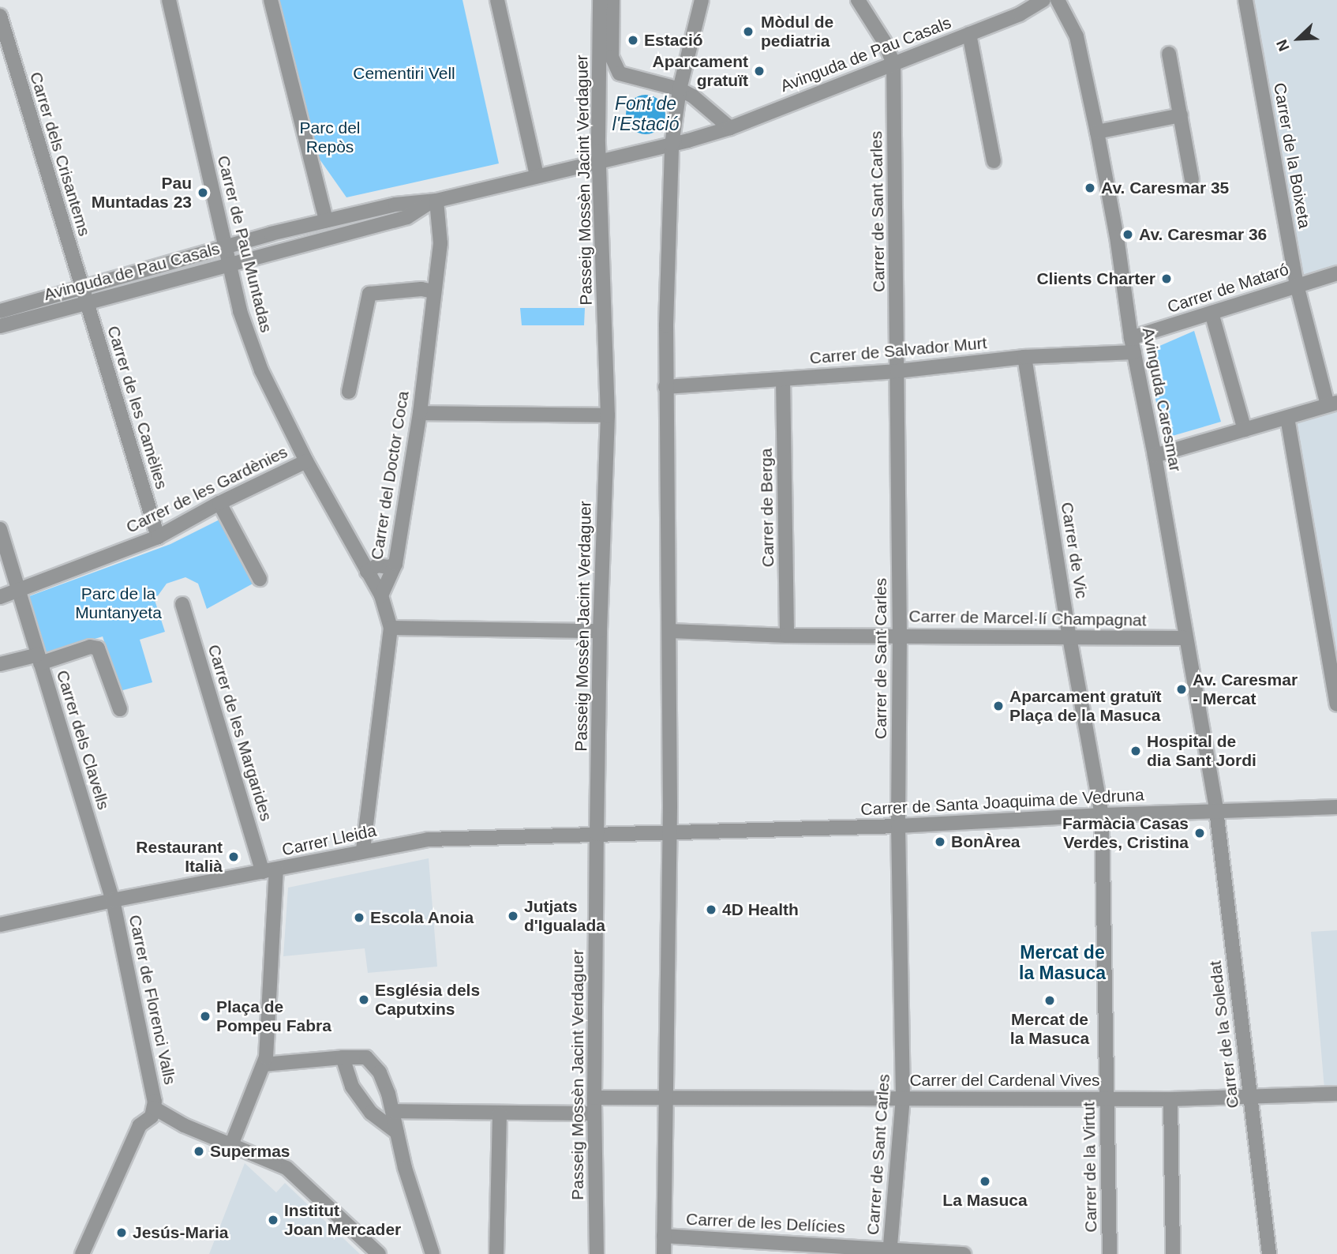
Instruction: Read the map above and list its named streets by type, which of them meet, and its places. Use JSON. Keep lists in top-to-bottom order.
{
  "streets": {
    "street": [
      "Avinguda de Pau Casals",
      "Carrer dels Crisantems",
      "Carrer de la Boixeta",
      "Passeig Mossèn Jacint Verdaguer",
      "Carrer de Sant Carles",
      "Carrer de Pau Muntadas",
      "Carrer de Mataró",
      "Carrer de Salvador Murt",
      "Avinguda Caresmar",
      "Carrer de les Camèlies",
      "Carrer del Doctor Coca",
      "Carrer de les Gardènies",
      "Carrer de Berga",
      "Carrer de Vic",
      "Carrer de Marcel·lí Champagnat",
      "Carrer de les Margarides",
      "Carrer dels Clavells",
      "Carrer de Santa Joaquima de Vedruna",
      "Carrer Lleida",
      "Carrer de Florenci Valls",
      "Carrer de la Soledat",
      "Carrer del Cardenal Vives",
      "Carrer de la Virtut",
      "Carrer de les Delícies"
    ]
  },
  "crossings": [
    ["Avinguda de Pau Casals", "Carrer dels Crisantems"],
    ["Avinguda de Pau Casals", "Passeig Mossèn Jacint Verdaguer"],
    ["Avinguda de Pau Casals", "Carrer de Sant Carles"],
    ["Avinguda de Pau Casals", "Carrer de Pau Muntadas"],
    ["Avinguda de Pau Casals", "Carrer de les Camèlies"],
    ["Avinguda de Pau Casals", "Carrer del Doctor Coca"],
    ["Carrer dels Crisantems", "Carrer de les Camèlies"],
    ["Carrer de la Boixeta", "Carrer de Mataró"],
    ["Passeig Mossèn Jacint Verdaguer", "Carrer Lleida"],
    ["Passeig Mossèn Jacint Verdaguer", "Carrer del Cardenal Vives"],
    ["Carrer de Sant Carles", "Carrer de Salvador Murt"],
    ["Carrer de Sant Carles", "Carrer de Marcel·lí Champagnat"],
    ["Carrer de Sant Carles", "Carrer de Santa Joaquima de Vedruna"],
    ["Carrer de Sant Carles", "Carrer del Cardenal Vives"],
    ["Carrer de Sant Carles", "Carrer de les Delícies"],
    ["Carrer de Pau Muntadas", "Carrer del Doctor Coca"],
    ["Carrer de Pau Muntadas", "Carrer de les Gardènies"],
    ["Carrer de Mataró", "Avinguda Caresmar"],
    ["Carrer de Salvador Murt", "Avinguda Caresmar"],
    ["Carrer de Salvador Murt", "Carrer de Berga"],
    ["Carrer de Salvador Murt", "Carrer de Vic"],
    ["Avinguda Caresmar", "Carrer de Marcel·lí Champagnat"],
    ["Avinguda Caresmar", "Carrer de Santa Joaquima de Vedruna"],
    ["Avinguda Caresmar", "Carrer de la Soledat"],
    ["Carrer de les Camèlies", "Carrer de les Gardènies"],
    ["Carrer de les Gardènies", "Carrer dels Clavells"],
    ["Carrer de Berga", "Carrer de Marcel·lí Champagnat"],
    ["Carrer de Vic", "Carrer de Marcel·lí Champagnat"],
    ["Carrer de Vic", "Carrer de Santa Joaquima de Vedruna"],
    ["Carrer de Vic", "Carrer de la Virtut"],
    ["Carrer de les Margarides", "Carrer Lleida"],
    ["Carrer dels Clavells", "Carrer Lleida"],
    ["Carrer dels Clavells", "Carrer de Florenci Valls"],
    ["Carrer de Santa Joaquima de Vedruna", "Carrer Lleida"],
    ["Carrer de Santa Joaquima de Vedruna", "Carrer de la Soledat"],
    ["Carrer de Santa Joaquima de Vedruna", "Carrer de la Virtut"],
    ["Carrer Lleida", "Carrer de Florenci Valls"],
    ["Carrer de la Soledat", "Carrer del Cardenal Vives"],
    ["Carrer del Cardenal Vives", "Carrer de la Virtut"]
  ],
  "districts": ["Mercat de la Masuca"],
  "water": ["Font de l'Estació"],
  "parks": ["Cementiri Vell", "Parc del Repòs", "Parc de la Muntanyeta"],
  "places": [
    "Mòdul de pediatria",
    "Estació",
    "Aparcament gratuït",
    "Av. Caresmar 35",
    "Pau Muntadas 23",
    "Av. Caresmar 36",
    "Clients Charter",
    "Av. Caresmar - Mercat",
    "Aparcament gratuït Plaça de la Masuca",
    "Hospital de dia Sant Jordi",
    "Farmàcia Casas Verdes, Cristina",
    "BonÀrea",
    "Restaurant Italià",
    "4D Health",
    "Jutjats d'Igualada",
    "Escola Anoia",
    "Església dels Caputxins",
    "Mercat de la Masuca",
    "Plaça de Pompeu Fabra",
    "Supermas",
    "La Masuca",
    "Institut Joan Mercader",
    "Jesús-Maria"
  ],
  "north": "bottom left"
}
